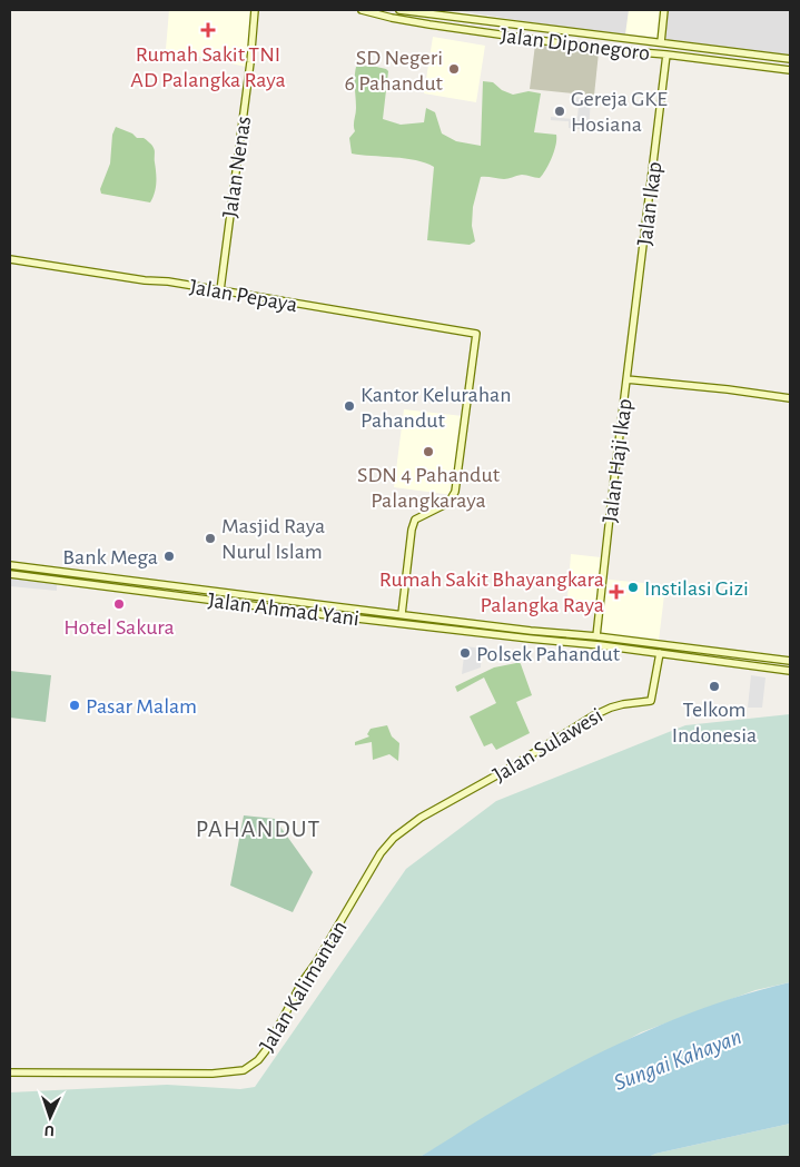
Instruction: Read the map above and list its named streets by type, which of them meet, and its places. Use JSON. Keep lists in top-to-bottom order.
{
  "streets": {
    "street": [
      "Jalan Diponegoro",
      "Jalan Nenas",
      "Jalan Ikap",
      "Jalan Pepaya",
      "Jalan Haji Ikap",
      "Jalan Ahmad Yani",
      "Jalan Sulawesi",
      "Jalan Kalimantan"
    ]
  },
  "crossings": [
    ["Jalan Diponegoro", "Jalan Ikap"],
    ["Jalan Nenas", "Jalan Pepaya"],
    ["Jalan Ikap", "Jalan Haji Ikap"],
    ["Jalan Pepaya", "Jalan Ahmad Yani"],
    ["Jalan Haji Ikap", "Jalan Ahmad Yani"],
    ["Jalan Ahmad Yani", "Jalan Sulawesi"],
    ["Jalan Sulawesi", "Jalan Kalimantan"]
  ],
  "districts": ["PAHANDUT"],
  "water": ["Sungai Kahayan"],
  "places": {
    "health": ["Rumah Sakit TNI AD Palangka Raya", "Rumah Sakit Bhayangkara Palangka Raya"],
    "other": [
      "SD Negeri 6 Pahandut",
      "Gereja GKE Hosiana",
      "Kantor Kelurahan Pahandut",
      "SDN 4 Pahandut Palangkaraya",
      "Masjid Raya Nurul Islam",
      "Bank Mega",
      "Instilasi Gizi",
      "Hotel Sakura",
      "Polsek Pahandut",
      "Telkom Indonesia",
      "Pasar Malam"
    ]
  },
  "north": "bottom"
}
